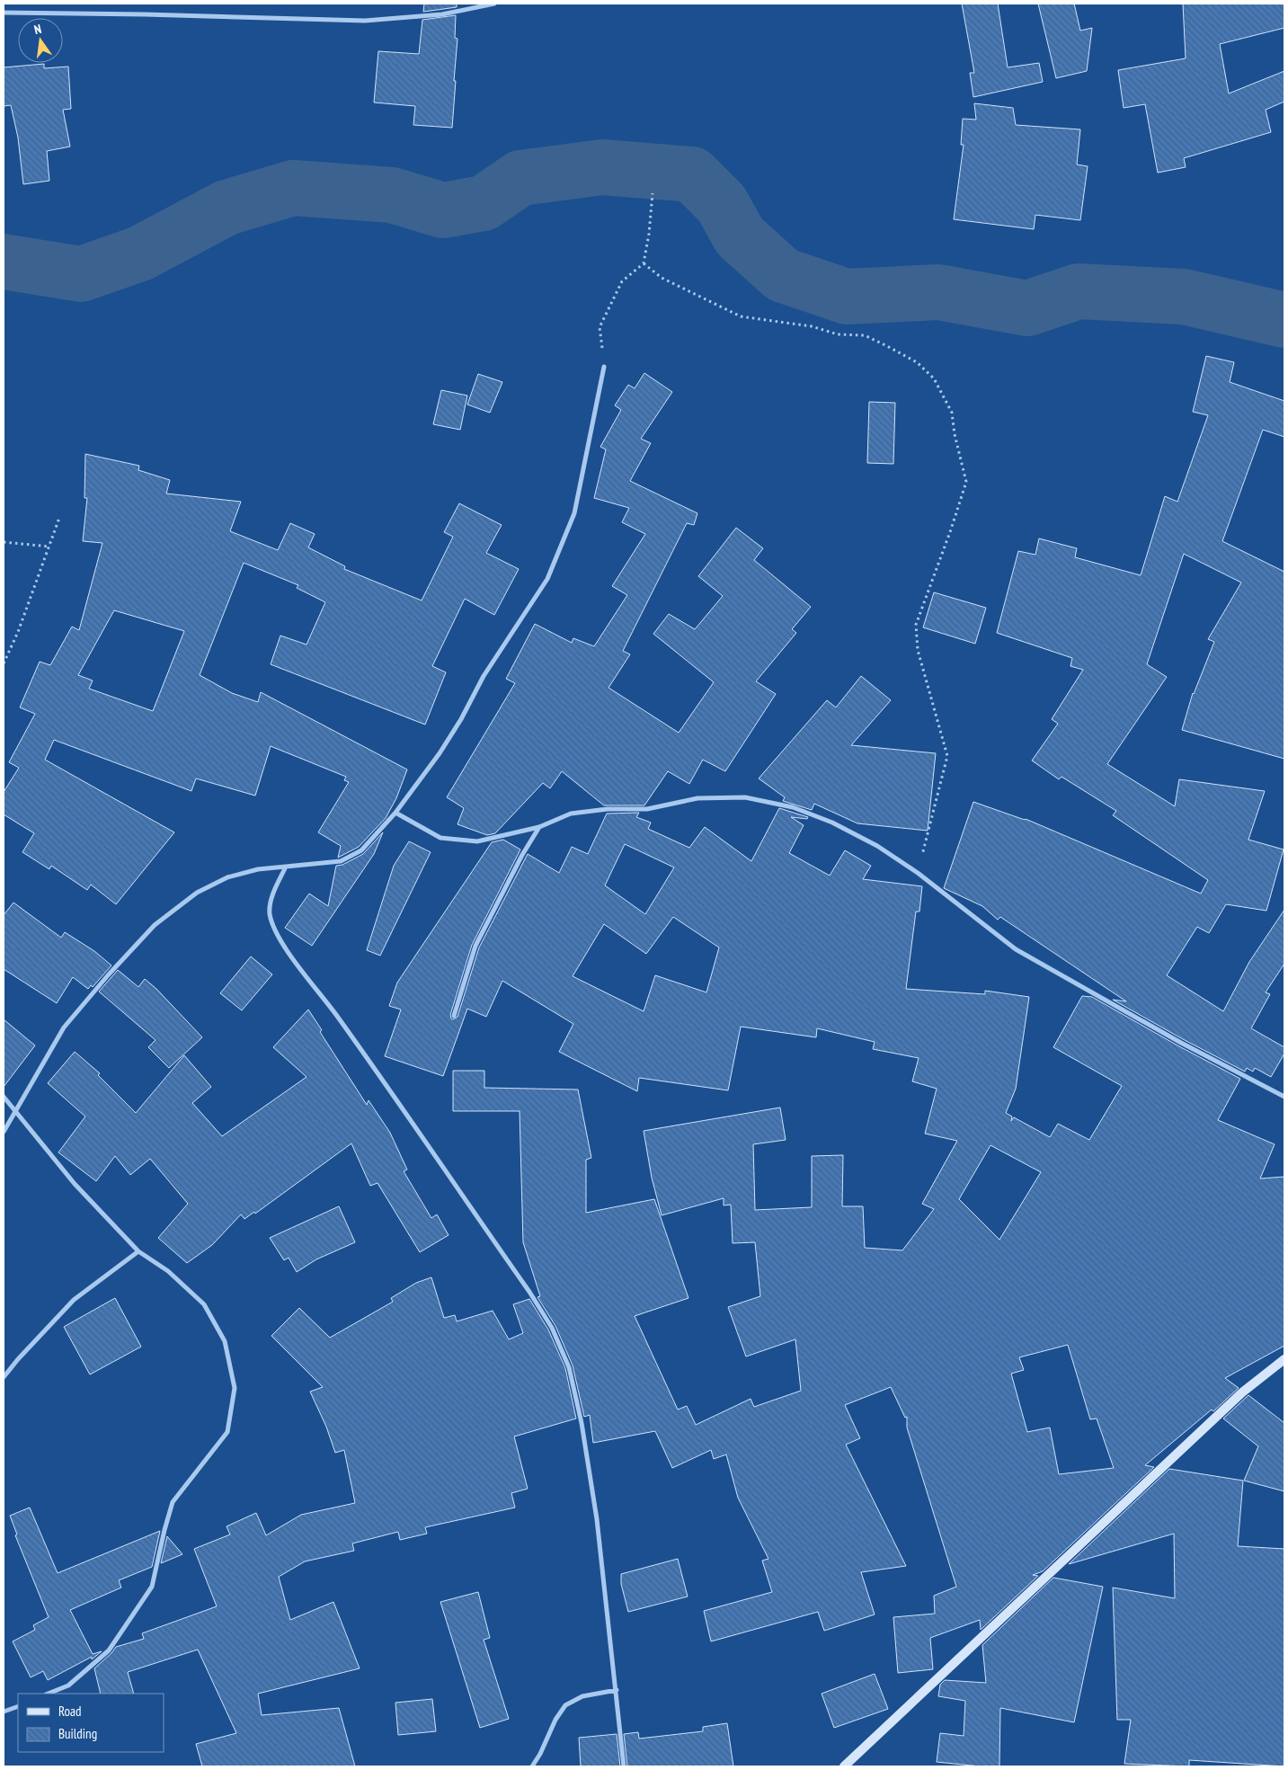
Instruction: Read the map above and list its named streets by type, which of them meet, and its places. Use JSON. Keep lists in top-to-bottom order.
{
  "legend": ["Road", "Building"],
  "north": "top"
}
